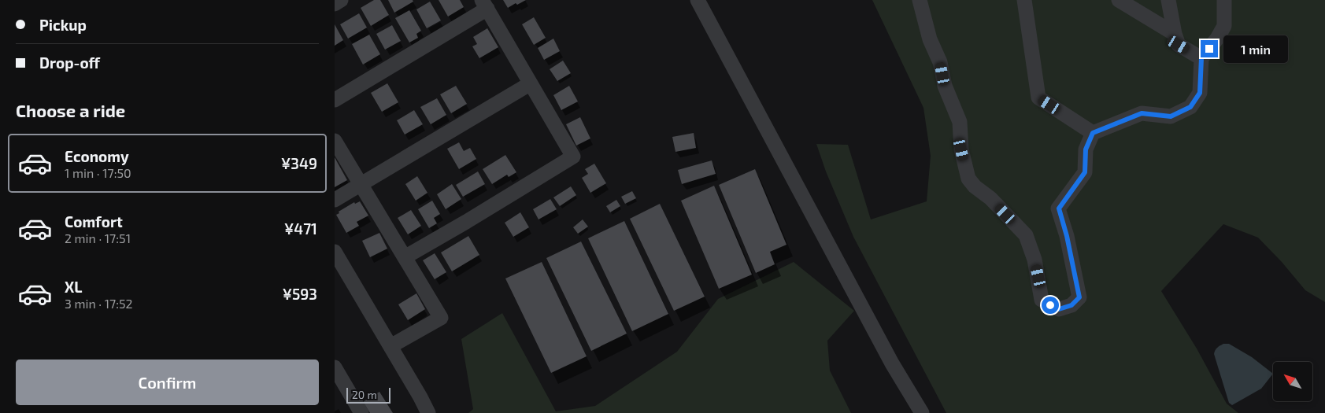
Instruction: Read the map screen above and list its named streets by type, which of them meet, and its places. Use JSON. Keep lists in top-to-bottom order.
{
  "scale_bar": "20 m",
  "north": "top left",
  "page": {
    "banner": ["Pickup", "Drop-off"],
    "bubble": "1 min",
    "heading": "Choose a ride",
    "list": [
      {
        "name": "Economy",
        "note": "1 min · 17:50",
        "value": "¥349"
      },
      {
        "name": "Comfort",
        "note": "2 min · 17:51",
        "value": "¥471"
      },
      {
        "name": "XL",
        "note": "3 min · 17:52",
        "value": "¥593"
      }
    ],
    "buttons": "Confirm",
    "scale": "20 m"
  }
}
